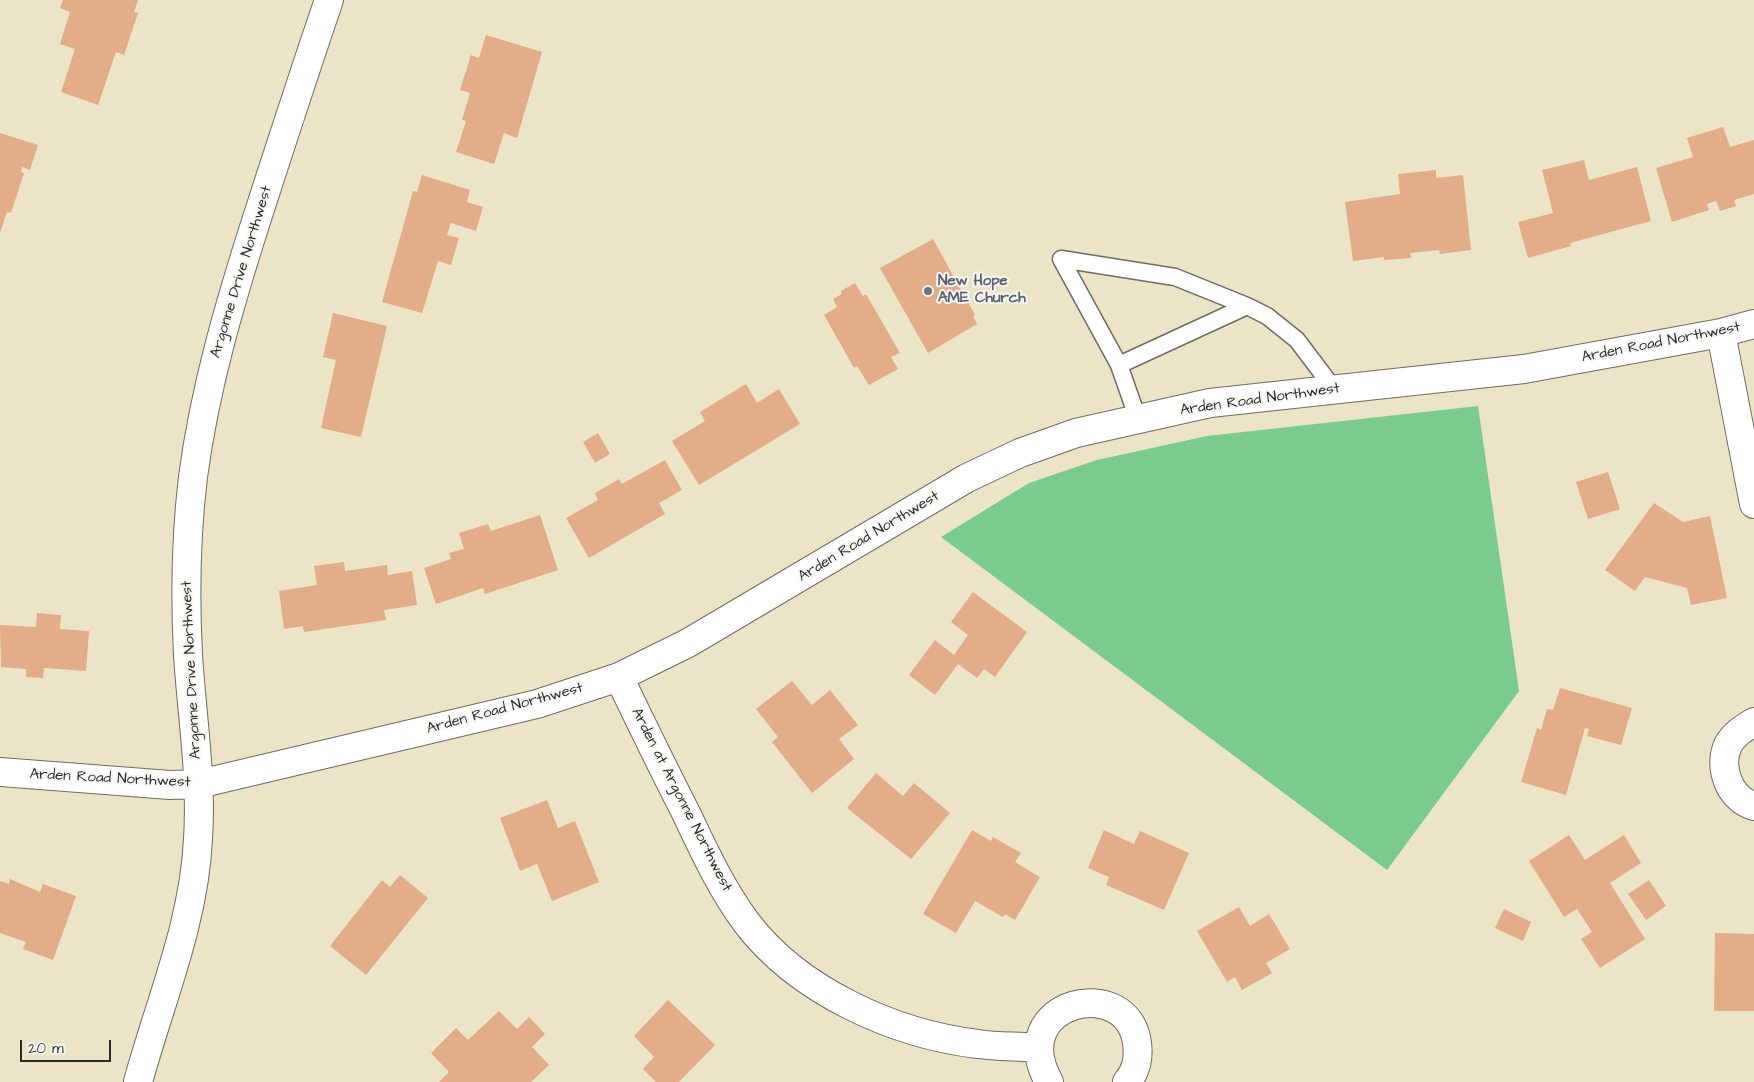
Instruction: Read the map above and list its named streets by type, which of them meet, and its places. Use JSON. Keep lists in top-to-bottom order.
{
  "streets": {
    "street": ["Argonne Drive Northwest", "Arden Road Northwest", "Arden at Argonne Northwest"]
  },
  "crossings": [
    ["Argonne Drive Northwest", "Arden Road Northwest"],
    ["Arden Road Northwest", "Arden at Argonne Northwest"]
  ],
  "places": ["New Hope AME Church"],
  "scale_bar": "20 m"
}
